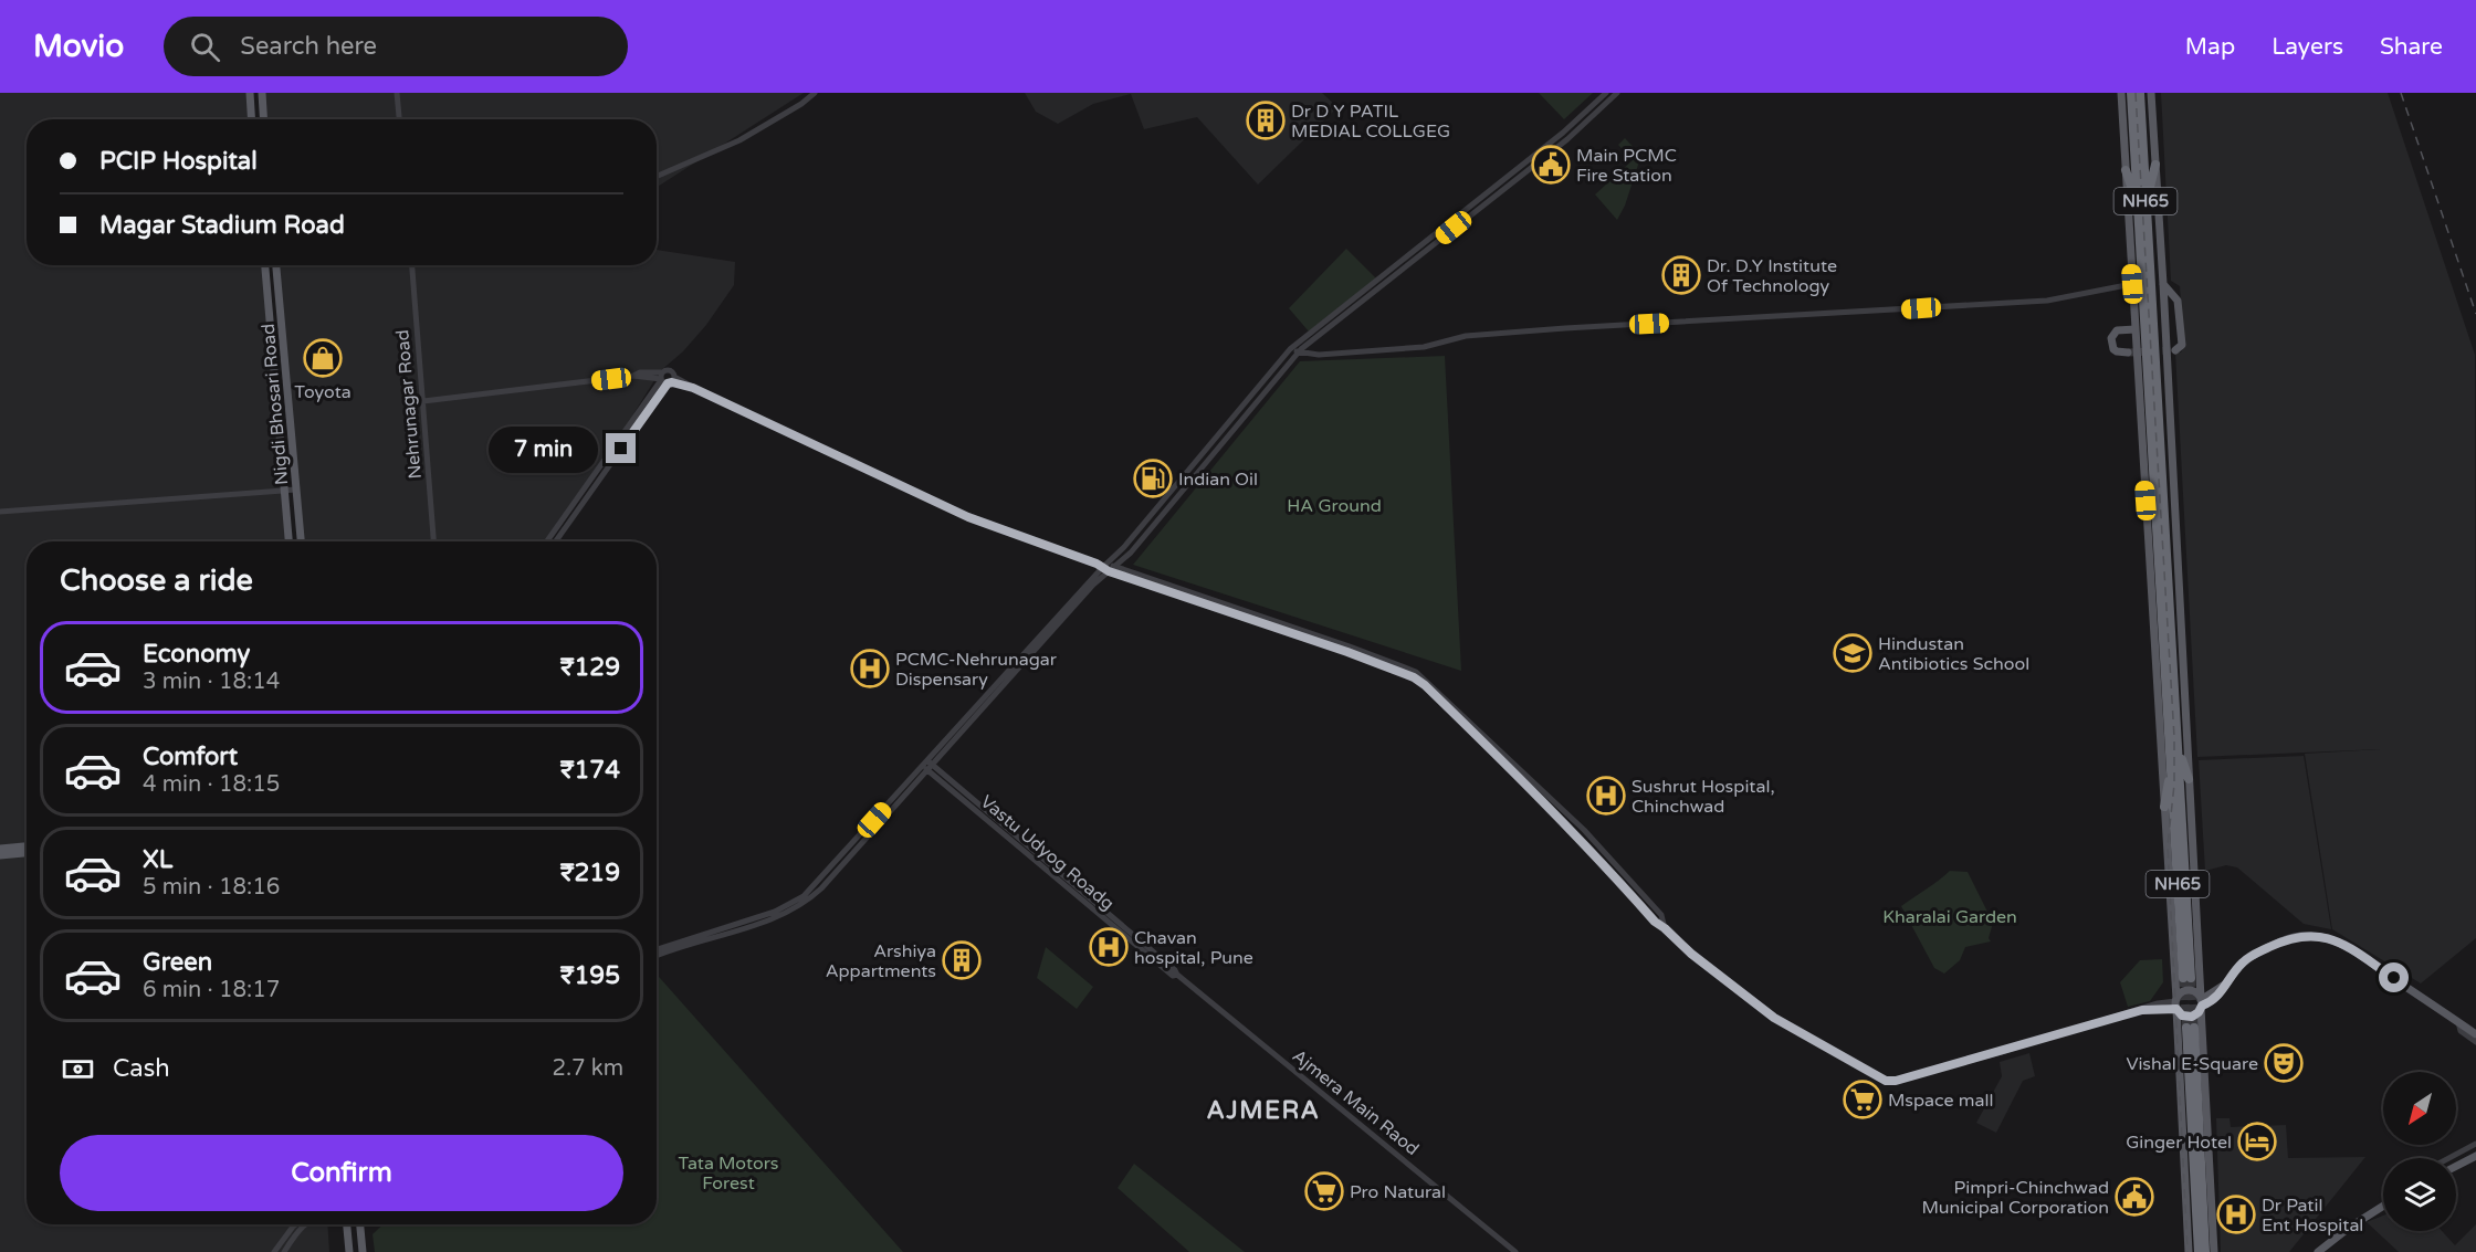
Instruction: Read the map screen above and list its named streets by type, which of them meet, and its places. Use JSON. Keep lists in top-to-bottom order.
{
  "streets": {
    "highway": ["NH65"],
    "main road": ["Nigdi Bhosari Road"],
    "street": ["Nehrunagar Road", "Vastu Udyog Roadg", "Ajmera Main Raod"]
  },
  "crossings": [
    ["Vastu Udyog Roadg", "Ajmera Main Raod"]
  ],
  "districts": ["AJMERA"],
  "parks": ["HA Ground", "Kharalai Garden", "Tata Motors Forest"],
  "places": {
    "building": ["Dr D Y PATIL MEDIAL COLLGEG", "Dr. D.Y Institute Of Technology", "Arshiya Appartments"],
    "public building": ["Main PCMC Fire Station", "Pimpri-Chinchwad Municipal Corporation"],
    "shop": ["Toyota"],
    "fuel station": ["Indian Oil"],
    "school or university": ["Hindustan Antibiotics School"],
    "hospital": [
      "PCMC-Nehrunagar Dispensary",
      "Sushrut Hospital, Chinchwad",
      "Chavan hospital, Pune",
      "Dr Patil Ent Hospital"
    ],
    "theatre": ["Vishal E-Square"],
    "supermarket": ["Mspace mall", "Pro Natural"],
    "hotel": ["Ginger Hotel"]
  },
  "north": "bottom left",
  "page": {
    "header": "Movio",
    "search": "Search here",
    "nav": ["Map", "Layers", "Share"],
    "banner": ["PCIP Hospital", "Magar Stadium Road"],
    "bubble": "7 min",
    "heading": "Choose a ride",
    "list": [
      {
        "name": "Economy",
        "note": "3 min · 18:14",
        "value": "₹129"
      },
      {
        "name": "Comfort",
        "note": "4 min · 18:15",
        "value": "₹174"
      },
      {
        "name": "XL",
        "note": "5 min · 18:16",
        "value": "₹219"
      },
      {
        "name": "Green",
        "note": "6 min · 18:17",
        "value": "₹195"
      }
    ],
    "pay": ["Cash", "2.7 km"],
    "buttons": "Confirm"
  }
}
